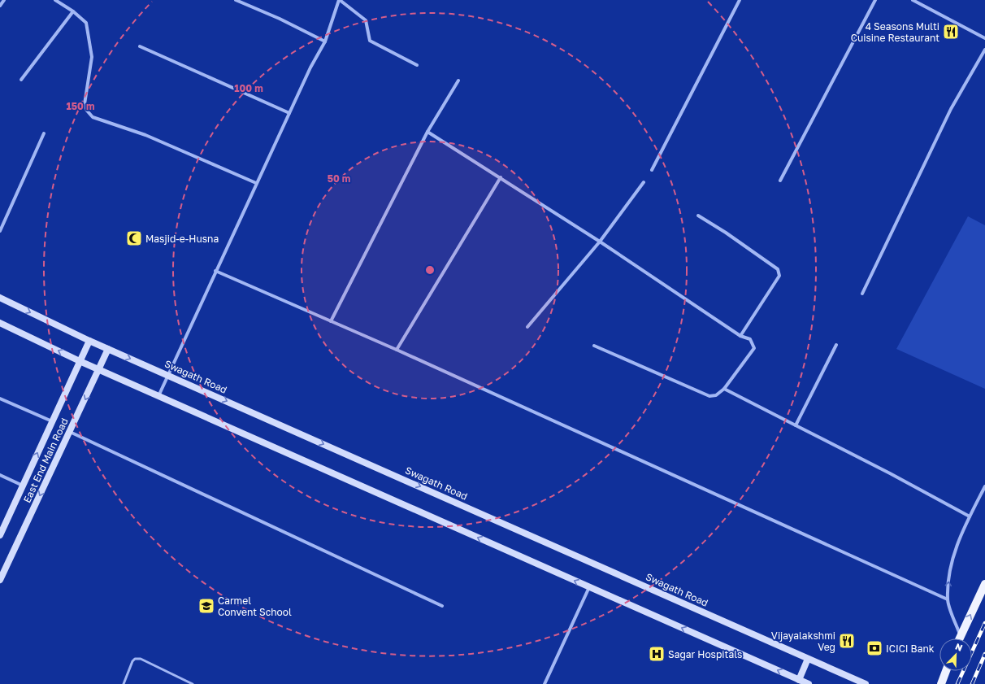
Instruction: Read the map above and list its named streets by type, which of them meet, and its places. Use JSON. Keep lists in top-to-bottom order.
{
  "streets": {
    "main road": ["Swagath Road", "East End Main Road"]
  },
  "crossings": [
    ["Swagath Road", "East End Main Road"]
  ],
  "places": {
    "restaurant": ["4 Seasons Multi Cuisine Restaurant", "Vijayalakshmi Veg"],
    "mosque": ["Masjid-e-Husna"],
    "school or university": ["Carmel Convent School"],
    "bank": ["ICICI Bank"],
    "hospital": ["Sagar Hospitals"]
  },
  "north": "top right",
  "rings": ["100 m", "150 m", "50 m"]
}
